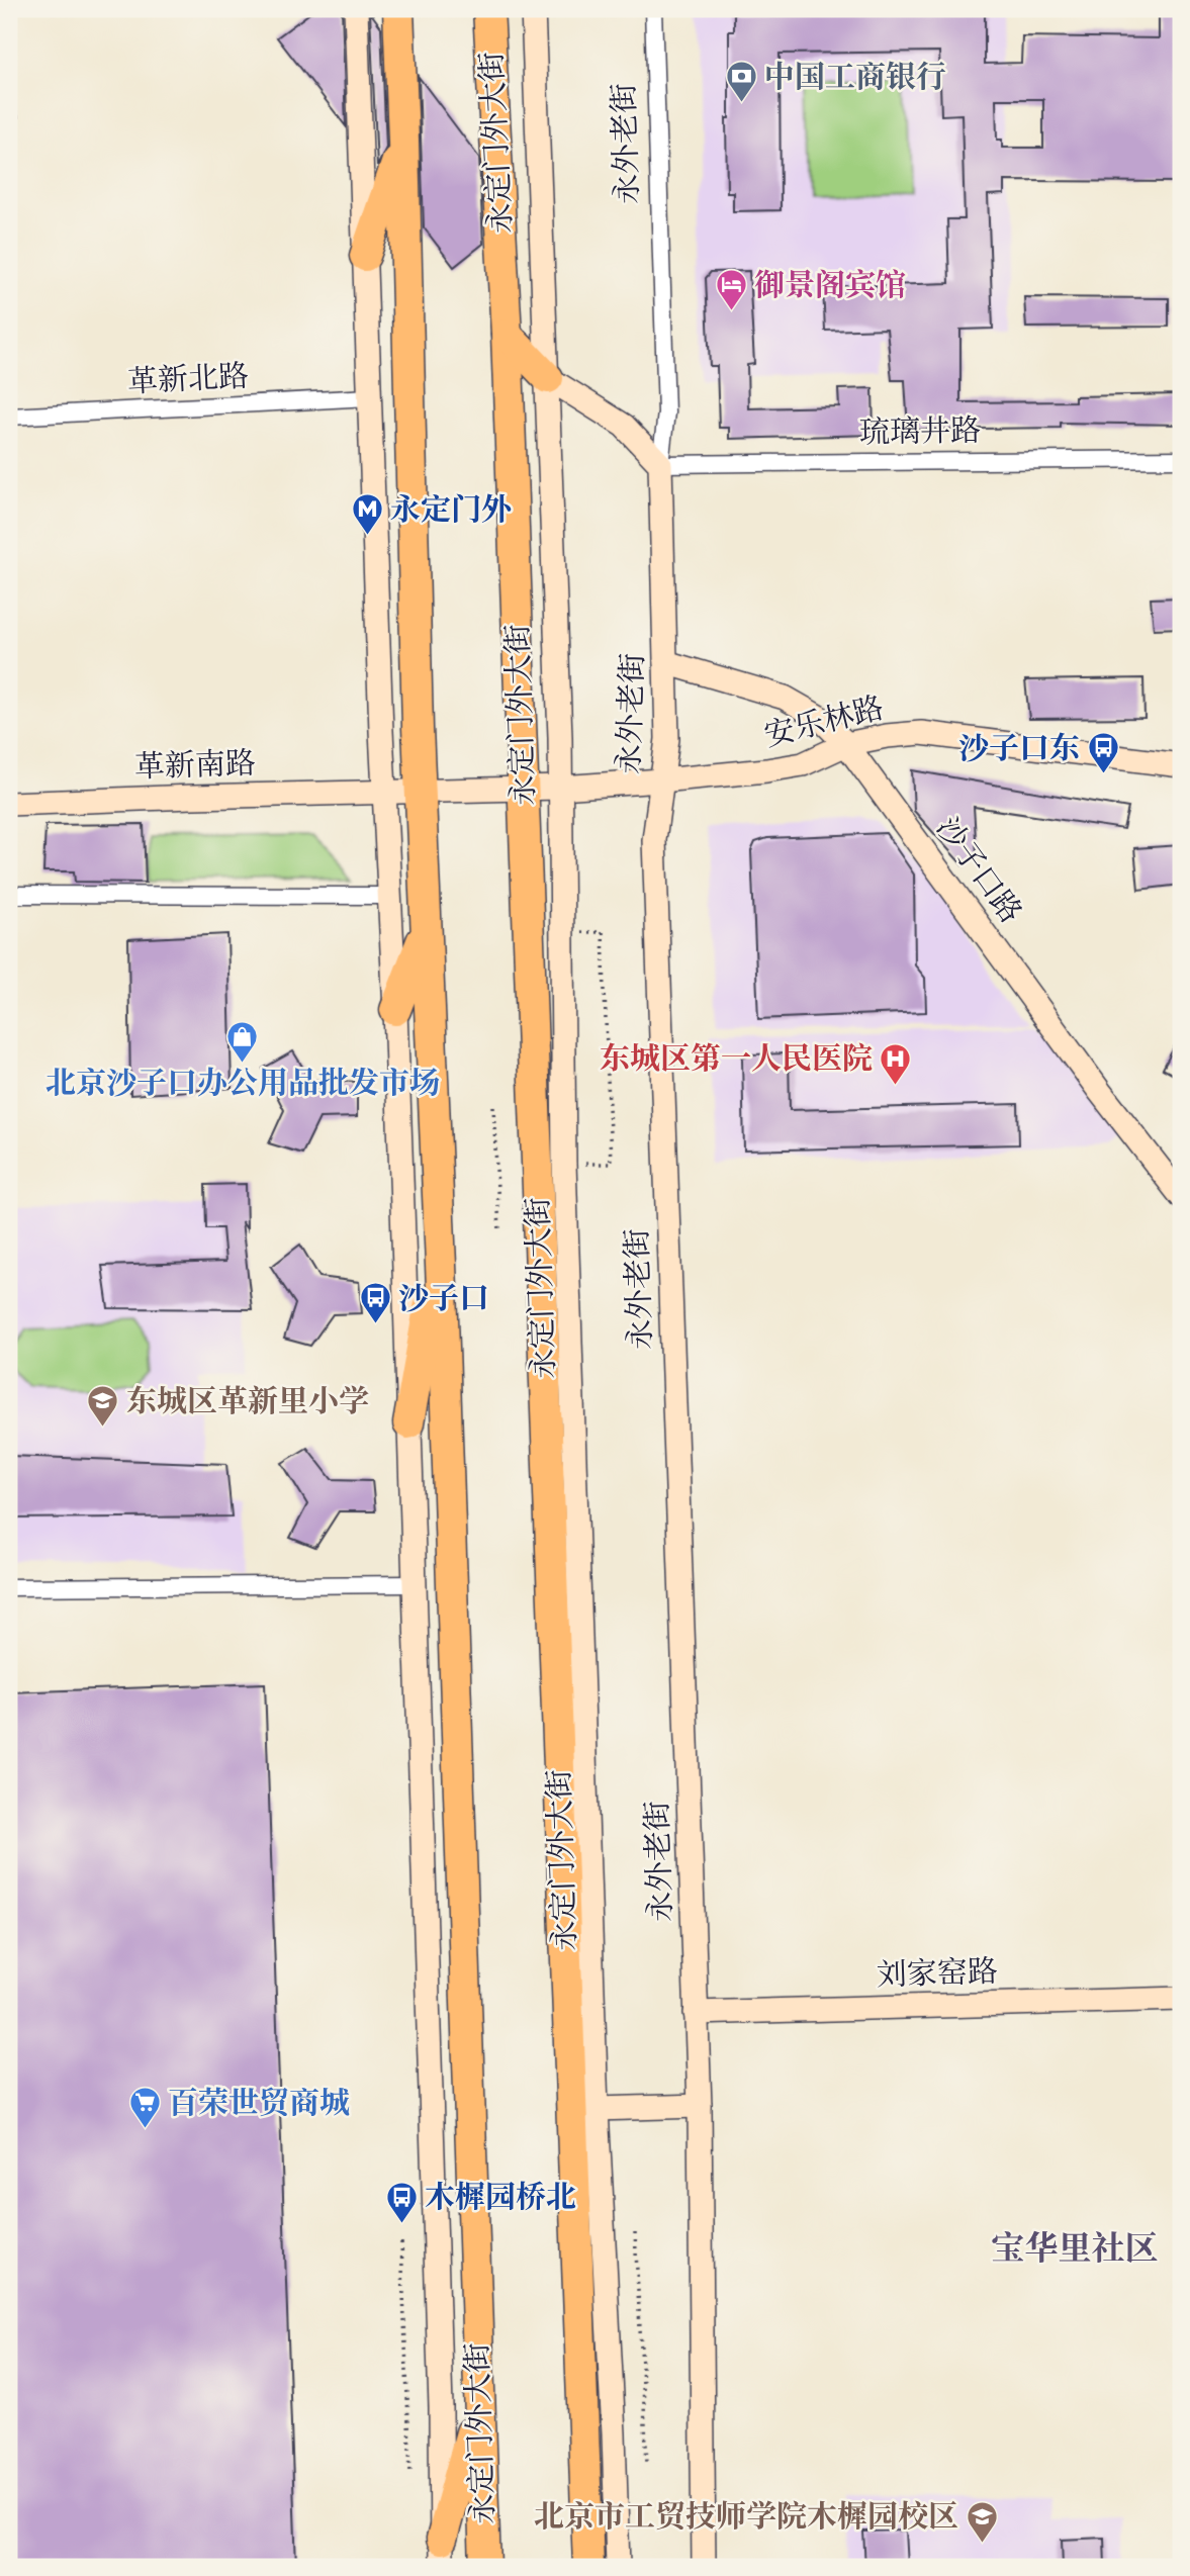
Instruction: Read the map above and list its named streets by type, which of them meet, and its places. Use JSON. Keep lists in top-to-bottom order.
{
  "streets": {
    "highway": ["永定门外大街"],
    "street": [
      "永外老街",
      "革新北路",
      "琉璃井路",
      "安乐林路",
      "革新南路",
      "沙子口路",
      "刘家窑路"
    ]
  },
  "crossings": [
    ["永定门外大街", "革新北路"],
    ["永定门外大街", "安乐林路"],
    ["永定门外大街", "革新南路"],
    ["永外老街", "琉璃井路"],
    ["永外老街", "安乐林路"],
    ["永外老街", "沙子口路"],
    ["永外老街", "刘家窑路"],
    ["安乐林路", "革新南路"],
    ["安乐林路", "沙子口路"]
  ],
  "districts": ["宝华里社区"],
  "places": {
    "bank": ["中国工商银行"],
    "hotel": ["御景阁宾馆"],
    "metro station": ["永定门外"],
    "bus stop": ["沙子口东", "沙子口", "木樨园桥北"],
    "shop": ["北京沙子口办公用品批发市场"],
    "hospital": ["东城区第一人民医院"],
    "school or university": ["东城区革新里小学", "北京市工贸技师学院木樨园校区"],
    "supermarket": ["百荣世贸商城"]
  }
}
